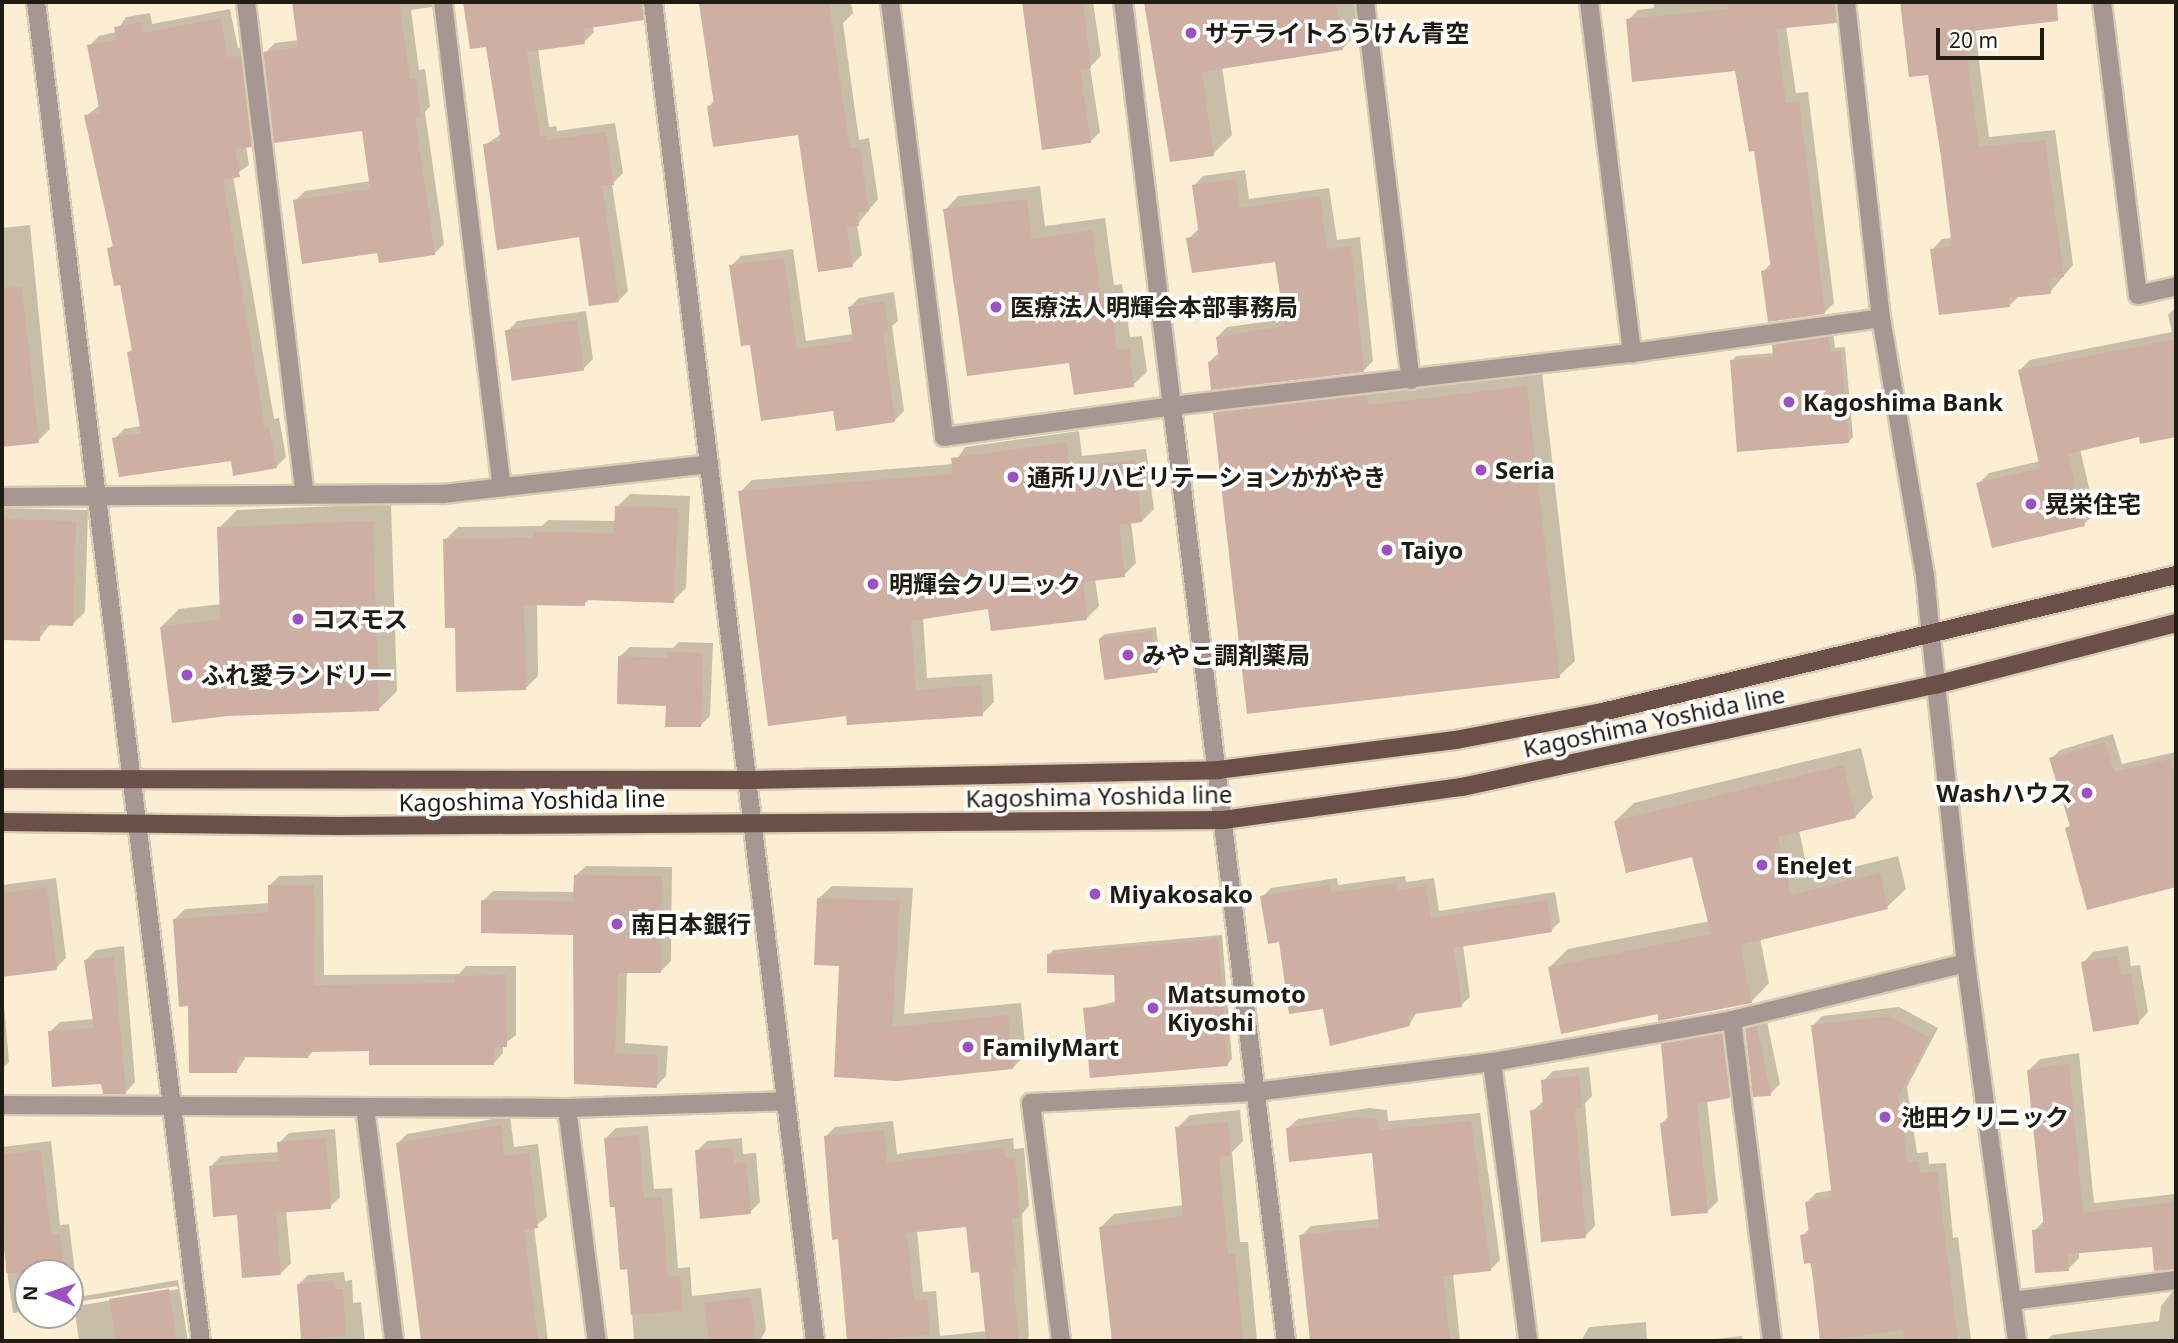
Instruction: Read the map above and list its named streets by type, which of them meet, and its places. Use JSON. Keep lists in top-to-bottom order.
{
  "streets": {
    "main road": ["Kagoshima Yoshida line"]
  },
  "places": [
    "サテライトろうけん青空",
    "医療法人明輝会本部事務局",
    "Kagoshima Bank",
    "Seria",
    "通所リハビリテーションかがやき",
    "晃栄住宅",
    "Taiyo",
    "明輝会クリニック",
    "コスモス",
    "みやこ調剤薬局",
    "ふれ愛ランドリー",
    "Washハウス",
    "EneJet",
    "Miyakosako",
    "南日本銀行",
    "Matsumoto Kiyoshi",
    "FamilyMart",
    "池田クリニック"
  ],
  "scale_bar": "20 m",
  "north": "left"
}
